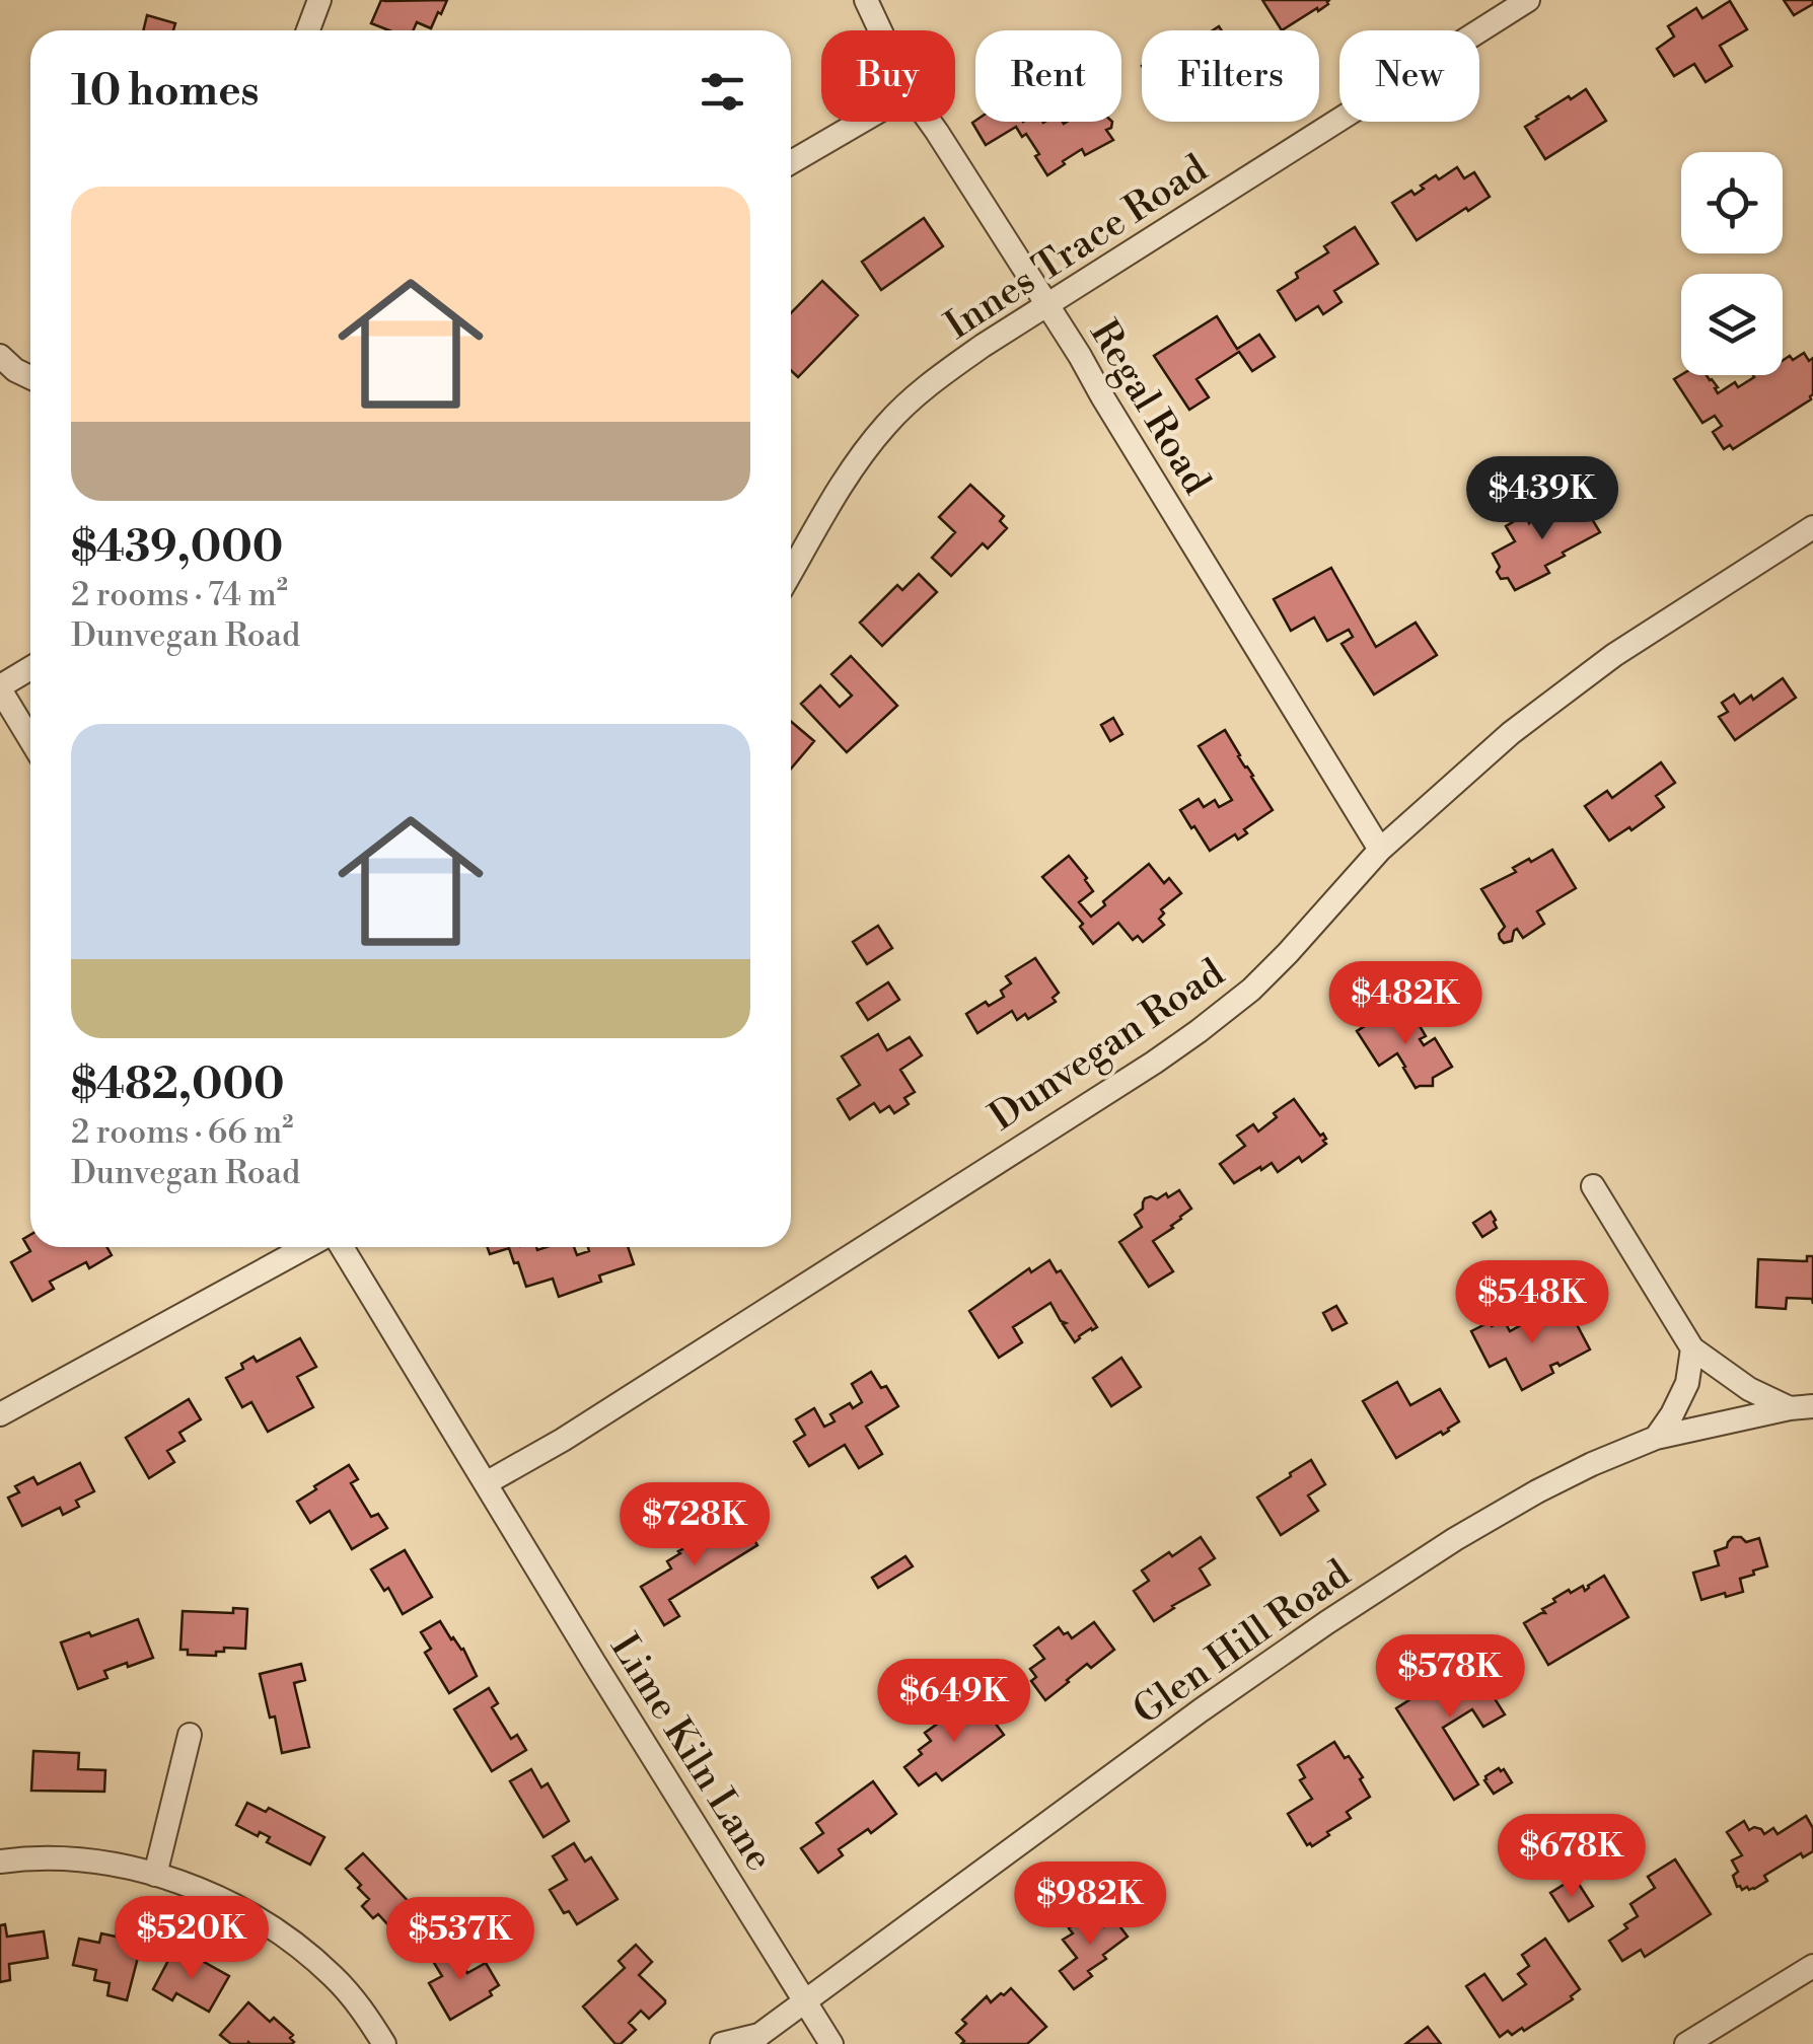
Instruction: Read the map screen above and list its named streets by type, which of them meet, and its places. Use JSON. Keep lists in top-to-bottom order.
{
  "streets": {
    "street": [
      "Innes Trace Road",
      "Regal Road",
      "Dunvegan Road",
      "Glen Hill Road",
      "Lime Kiln Lane"
    ]
  },
  "crossings": [
    ["Innes Trace Road", "Regal Road"],
    ["Regal Road", "Dunvegan Road"],
    ["Dunvegan Road", "Lime Kiln Lane"],
    ["Glen Hill Road", "Lime Kiln Lane"]
  ],
  "page": {
    "chip": [
      "Buy",
      "Rent",
      "Filters",
      "New"
    ],
    "heading": "10 homes",
    "list": [
      {
        "name": "$439,000",
        "note": "2 rooms · 74 m² · Dunvegan Road"
      },
      {
        "name": "$482,000",
        "note": "2 rooms · 66 m² · Dunvegan Road"
      }
    ],
    "price": [
      "$439K",
      "$482K",
      "$548K",
      "$728K",
      "$578K",
      "$649K",
      "$678K",
      "$982K",
      "$520K",
      "$537K"
    ]
  }
}
